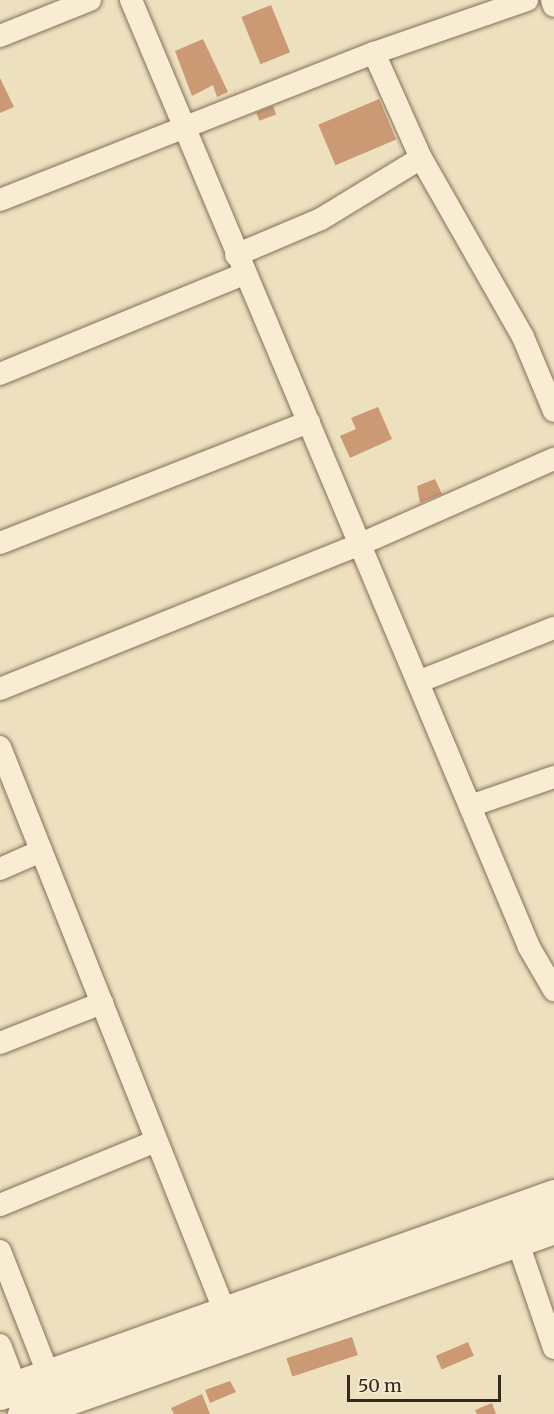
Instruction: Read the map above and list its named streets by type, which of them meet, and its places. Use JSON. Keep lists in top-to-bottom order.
{
  "scale_bar": "50 m"
}
